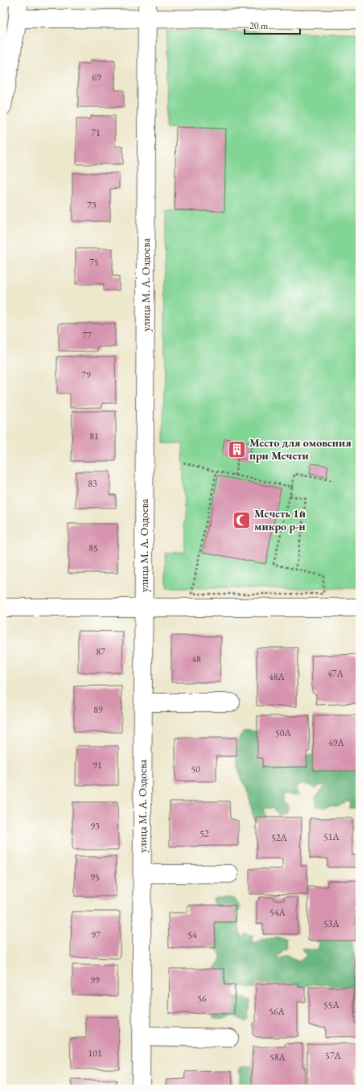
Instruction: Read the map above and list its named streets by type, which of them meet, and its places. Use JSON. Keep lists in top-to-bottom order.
{
  "streets": {
    "street": ["улица М. А. Оздоева"]
  },
  "places": {
    "building": ["Место для омовения при Мечети"],
    "mosque": ["Мечеть 1й микро р-н"]
  },
  "house_numbers": [
    "69",
    "71",
    "73",
    "75",
    "77",
    "79",
    "81",
    "83",
    "85",
    "87",
    "48",
    "47А",
    "48А",
    "89",
    "50А",
    "49А",
    "91",
    "50",
    "93",
    "52",
    "51А",
    "52А",
    "95",
    "54А",
    "53А",
    "97",
    "54",
    "99",
    "56",
    "55А",
    "56А",
    "101",
    "57А",
    "58А"
  ],
  "scale_bar": "20 m"
}
